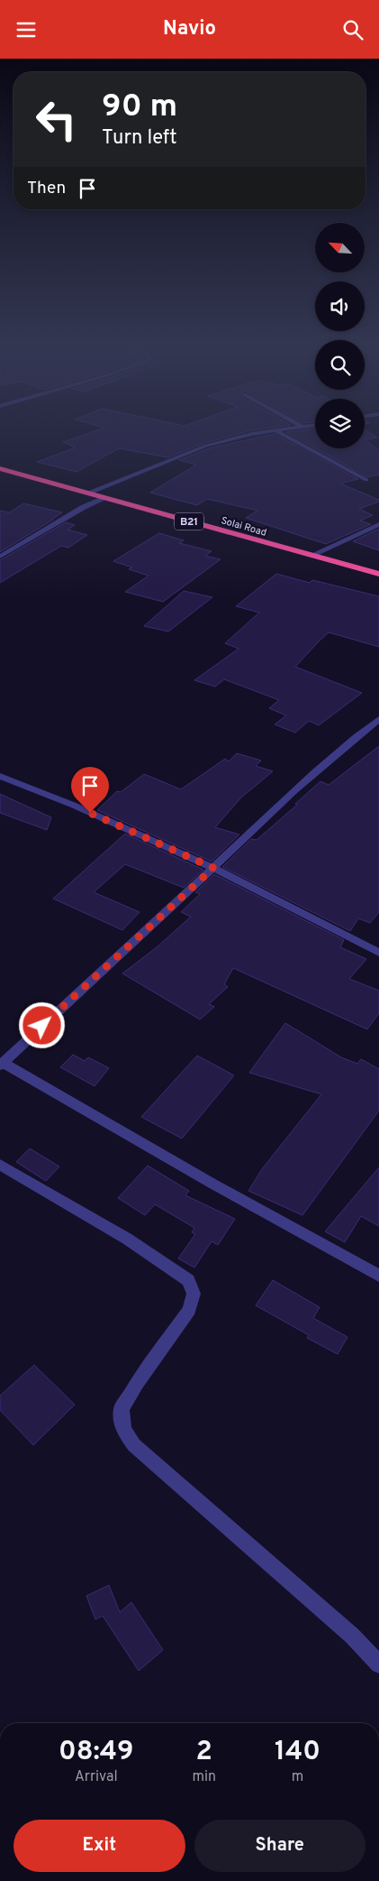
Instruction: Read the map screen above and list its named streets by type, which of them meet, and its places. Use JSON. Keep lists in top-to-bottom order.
{
  "streets": {
    "highway": ["B21", "Solai Road"]
  },
  "north": "top left",
  "page": {
    "header": "Navio",
    "turn": ["90 m", "Turn left"],
    "then": "Then",
    "eta": [
      "08:49",
      "Arrival",
      "2",
      "min",
      "140",
      "m"
    ],
    "buttons": ["Exit", "Share"]
  }
}
